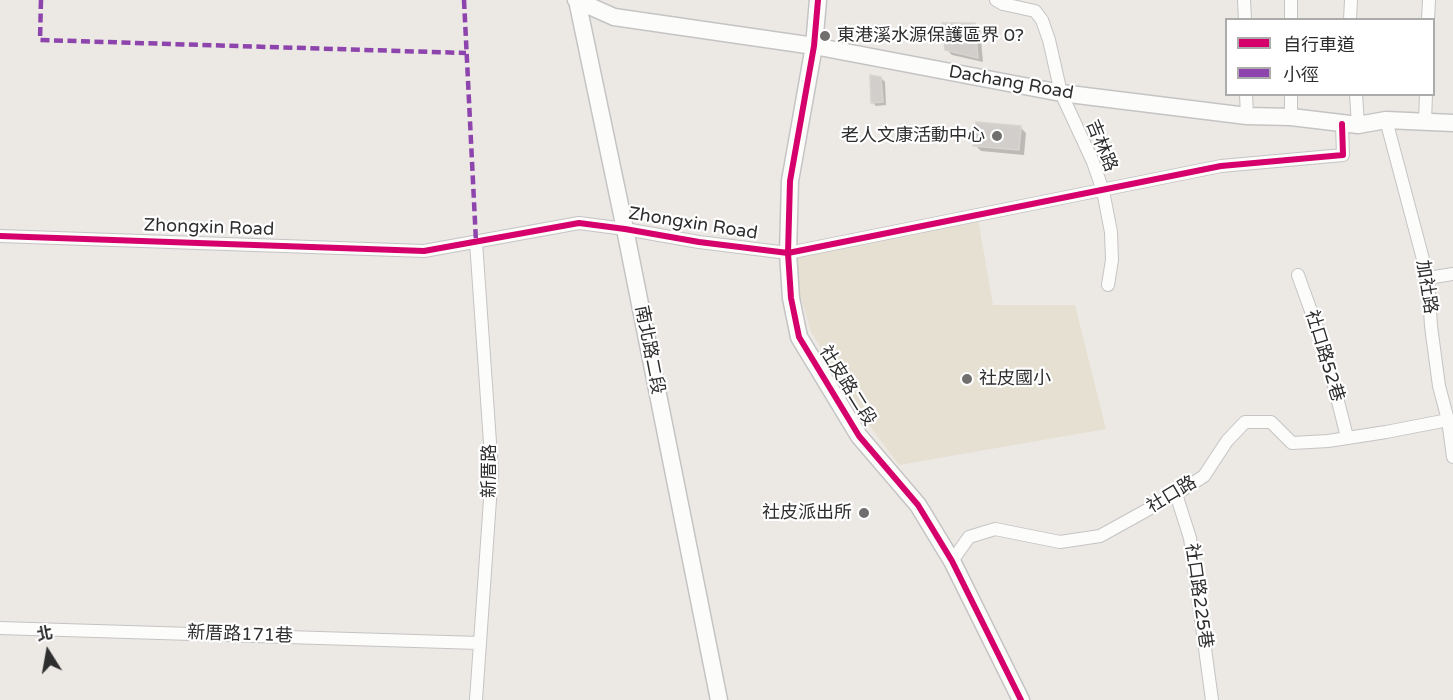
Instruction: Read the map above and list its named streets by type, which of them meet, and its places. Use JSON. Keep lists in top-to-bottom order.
{
  "streets": {
    "street": [
      "Dachang Road",
      "吉林路",
      "Zhongxin Road",
      "加社路",
      "南北路二段",
      "社口路52巷",
      "社皮路二段",
      "新厝路",
      "社口路",
      "社口路225巷",
      "新厝路171巷"
    ]
  },
  "crossings": [
    ["Dachang Road", "吉林路"],
    ["Dachang Road", "Zhongxin Road"],
    ["Dachang Road", "加社路"],
    ["Dachang Road", "南北路二段"],
    ["Dachang Road", "社皮路二段"],
    ["吉林路", "Zhongxin Road"],
    ["Zhongxin Road", "南北路二段"],
    ["Zhongxin Road", "社皮路二段"],
    ["Zhongxin Road", "新厝路"],
    ["加社路", "社口路"],
    ["社口路52巷", "社口路"],
    ["社皮路二段", "社口路"],
    ["新厝路", "新厝路171巷"],
    ["社口路", "社口路225巷"]
  ],
  "places": [
    "東港溪水源保護區界 0?",
    "老人文康活動中心",
    "社皮國小",
    "社皮派出所"
  ],
  "legend": ["自行車道", "小徑"],
  "north": "top"
}
